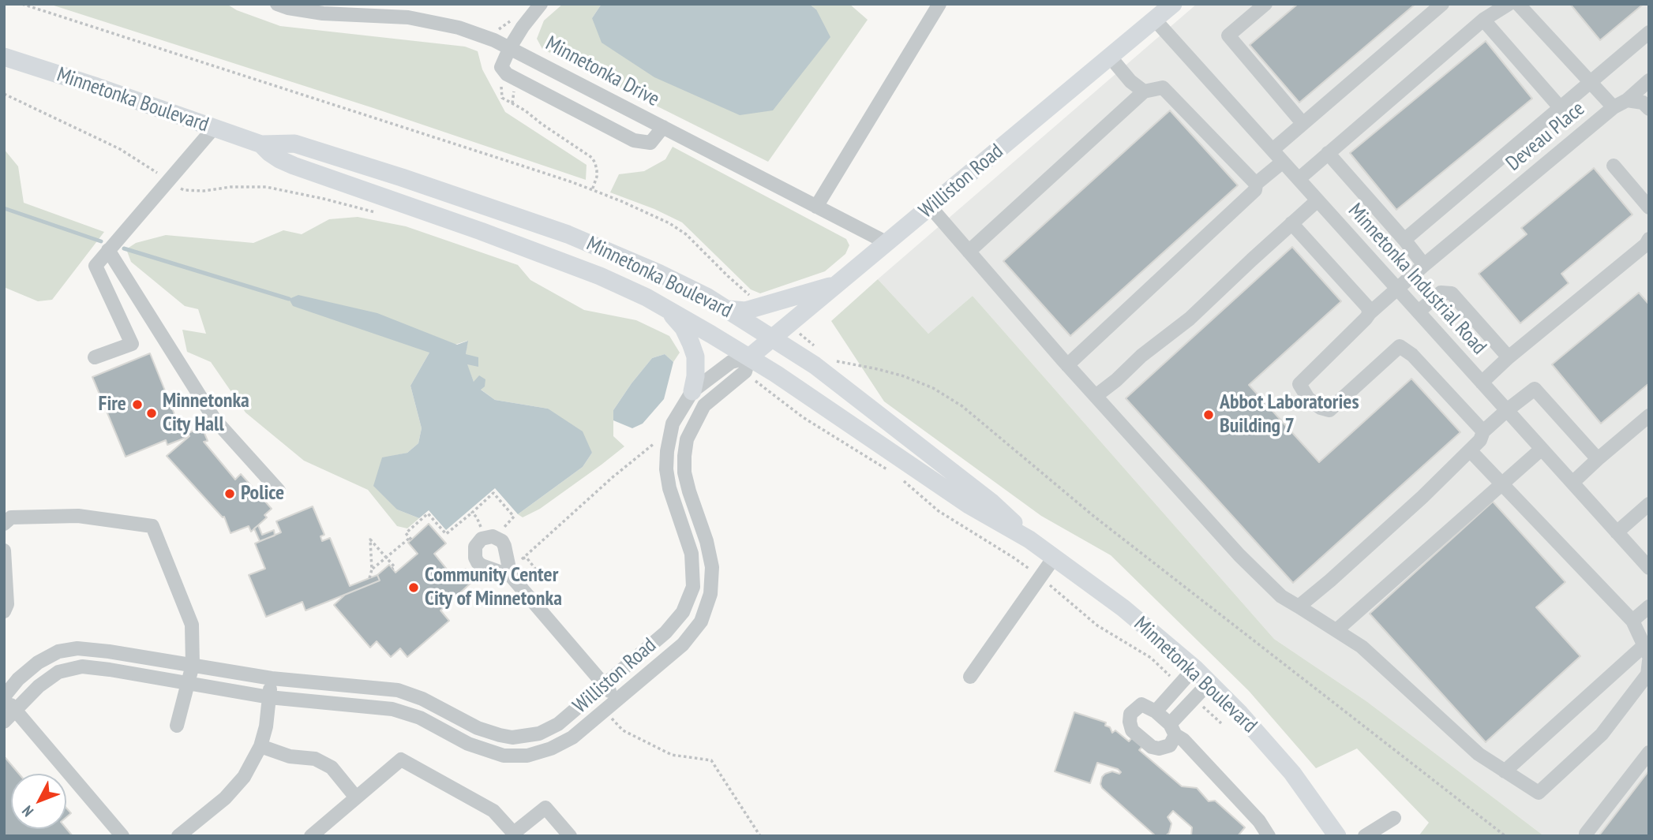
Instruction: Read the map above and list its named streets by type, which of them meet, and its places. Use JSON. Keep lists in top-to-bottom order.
{
  "streets": {
    "main road": ["Minnetonka Boulevard", "Williston Road"],
    "street": ["Minnetonka Drive", "Deveau Place", "Minnetonka Industrial Road"]
  },
  "crossings": [
    ["Minnetonka Drive", "Williston Road"],
    ["Minnetonka Boulevard", "Williston Road"],
    ["Deveau Place", "Minnetonka Industrial Road"],
    ["Williston Road", "Minnetonka Industrial Road"]
  ],
  "places": [
    "Fire",
    "Minnetonka City Hall",
    "Abbot Laboratories Building 7",
    "Police",
    "Community Center City of Minnetonka"
  ],
  "north": "bottom left"
}
